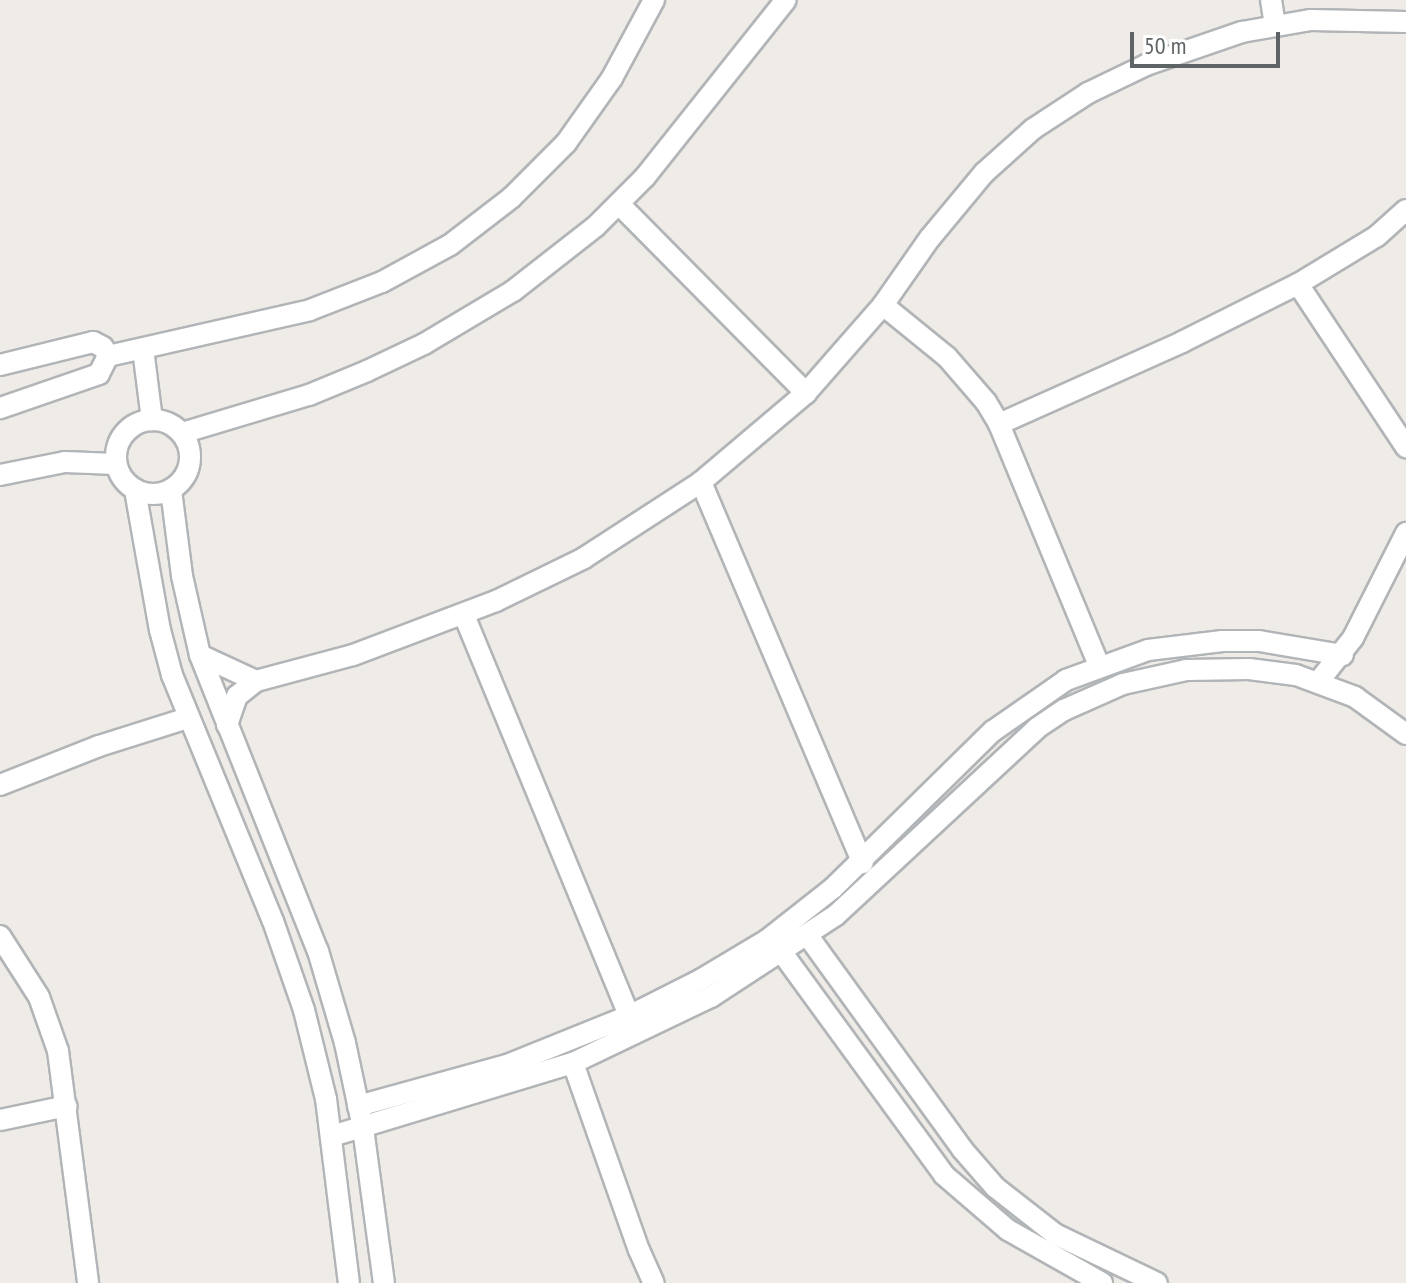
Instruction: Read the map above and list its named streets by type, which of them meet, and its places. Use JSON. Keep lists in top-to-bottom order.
{
  "scale_bar": "50 m"
}
